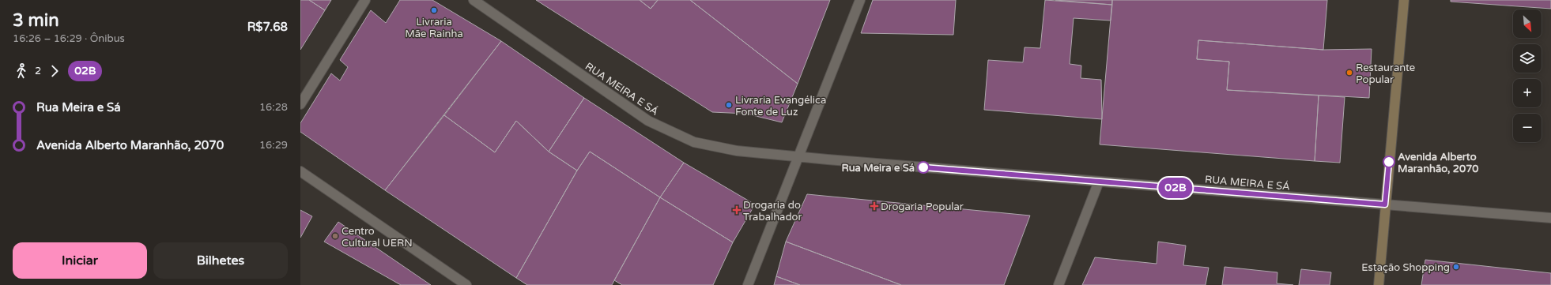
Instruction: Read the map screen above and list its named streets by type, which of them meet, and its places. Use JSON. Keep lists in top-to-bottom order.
{
  "streets": {
    "street": ["RUA MEIRA E SÁ"]
  },
  "places": {
    "other": [
      "Livraria Mãe Rainha",
      "Restaurante Popular",
      "Livraria Evangélica Fonte de Luz",
      "Avenida Alberto Maranhão, 2070",
      "Rua Meira e Sá",
      "Centro Cultural UERN",
      "Estação Shopping"
    ],
    "health": ["Drogaria Popular", "Drogaria do Trabalhador"]
  },
  "lines": ["bus line 02B"],
  "north": "bottom right",
  "page": {
    "heading": ["3 min", "16:26 – 16:29 · Ônibus", "R$7.68"],
    "on_map": "02B",
    "map_buttons": ["+", "−"],
    "legs": ["2", "02B"],
    "list": [
      {
        "name": "Rua Meira e Sá",
        "value": "16:28"
      },
      {
        "name": "Avenida Alberto Maranhão, 2070",
        "value": "16:29"
      }
    ],
    "buttons": ["Iniciar", "Bilhetes"]
  }
}
